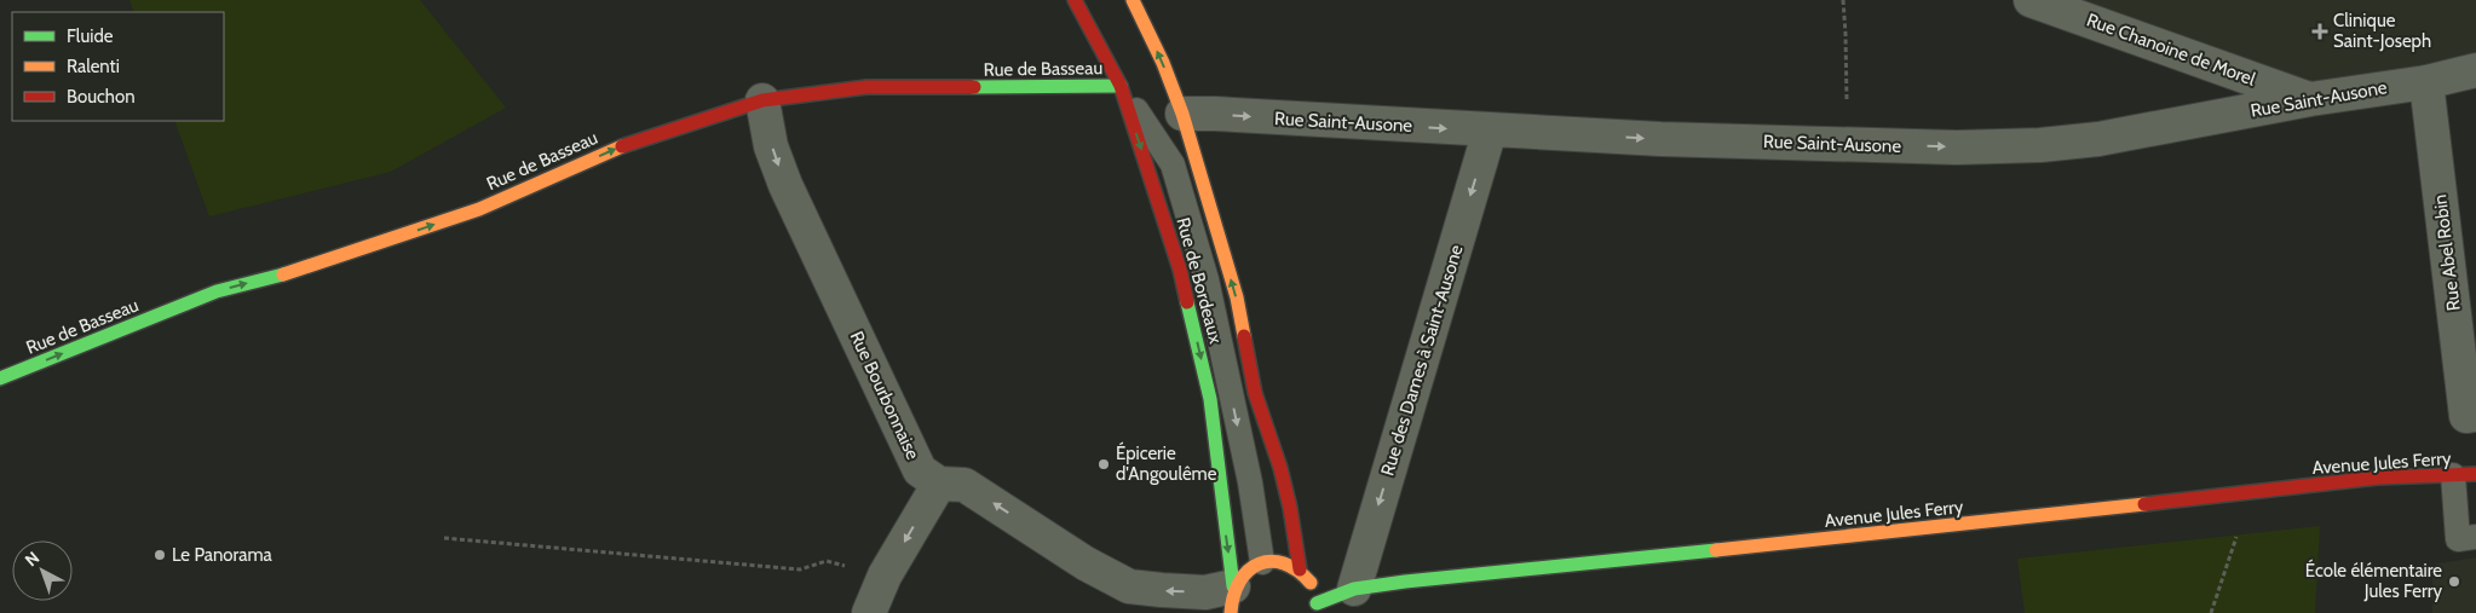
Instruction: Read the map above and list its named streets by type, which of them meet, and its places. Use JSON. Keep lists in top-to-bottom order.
{
  "streets": {
    "street": [
      "Rue Chanoine de Morel",
      "Rue de Basseau",
      "Rue Saint-Ausone",
      "Rue Abel Robin",
      "Rue de Bordeaux",
      "Rue des Dames à Saint-Ausone",
      "Rue Bourbonnaise",
      "Avenue Jules Ferry"
    ]
  },
  "crossings": [
    ["Rue Chanoine de Morel", "Rue Saint-Ausone"],
    ["Rue de Basseau", "Rue de Bordeaux"],
    ["Rue de Basseau", "Rue Bourbonnaise"],
    ["Rue Saint-Ausone", "Rue Abel Robin"],
    ["Rue Saint-Ausone", "Rue de Bordeaux"],
    ["Rue Saint-Ausone", "Rue des Dames à Saint-Ausone"],
    ["Rue des Dames à Saint-Ausone", "Avenue Jules Ferry"]
  ],
  "one_way": [
    "Rue de Basseau",
    "Rue Saint-Ausone",
    "Rue des Dames à Saint-Ausone",
    "Rue Bourbonnaise"
  ],
  "places": {
    "health": ["Clinique Saint-Joseph"],
    "other": ["Épicerie d'Angoulême", "Le Panorama", "École élémentaire Jules Ferry"]
  },
  "legend": ["Fluide", "Ralenti", "Bouchon"],
  "north": "top left"
}
